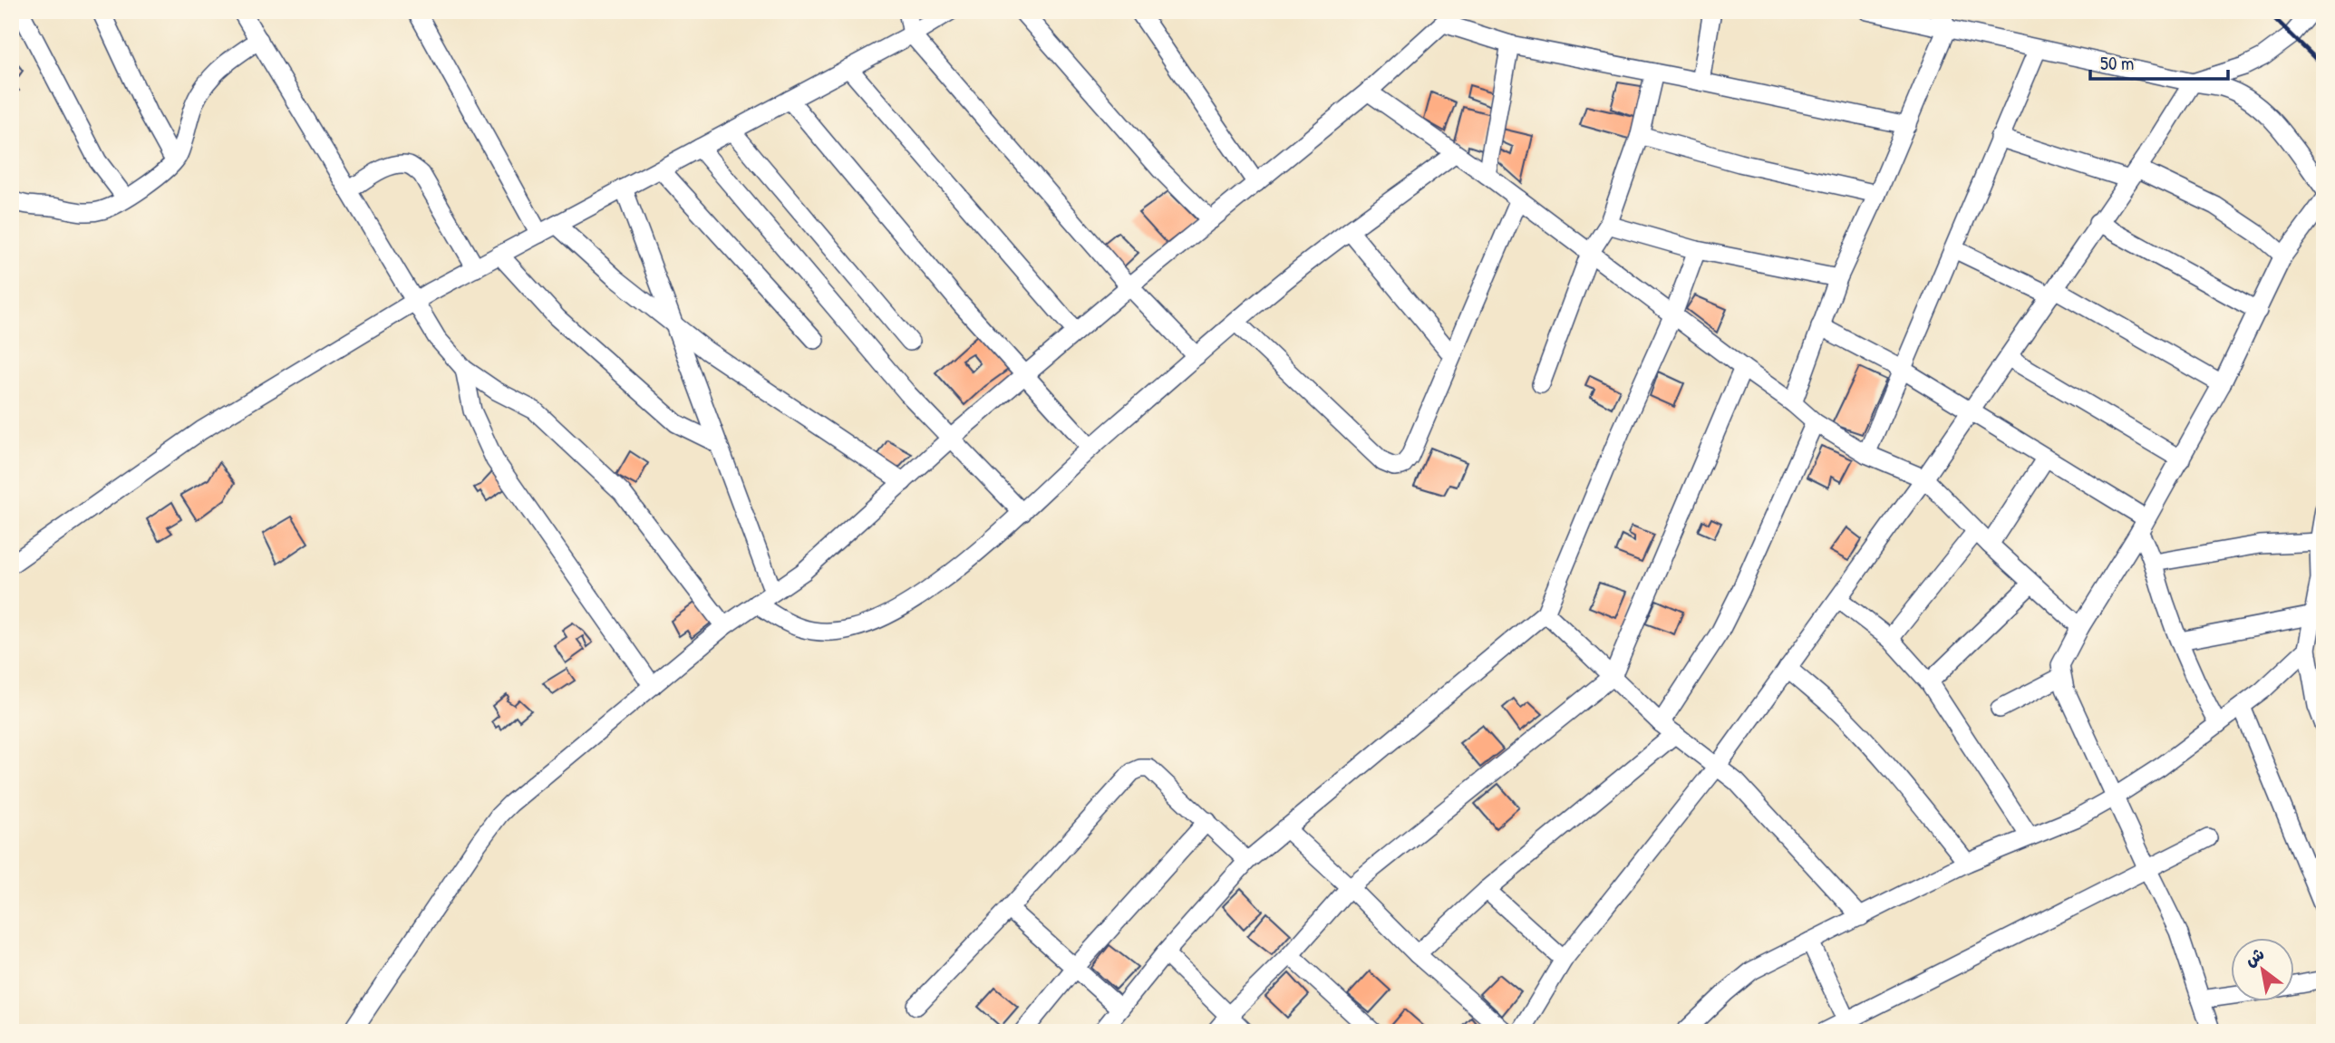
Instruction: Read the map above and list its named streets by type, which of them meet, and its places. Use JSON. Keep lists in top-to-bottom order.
{
  "scale_bar": "50 m",
  "north": "top left"
}
